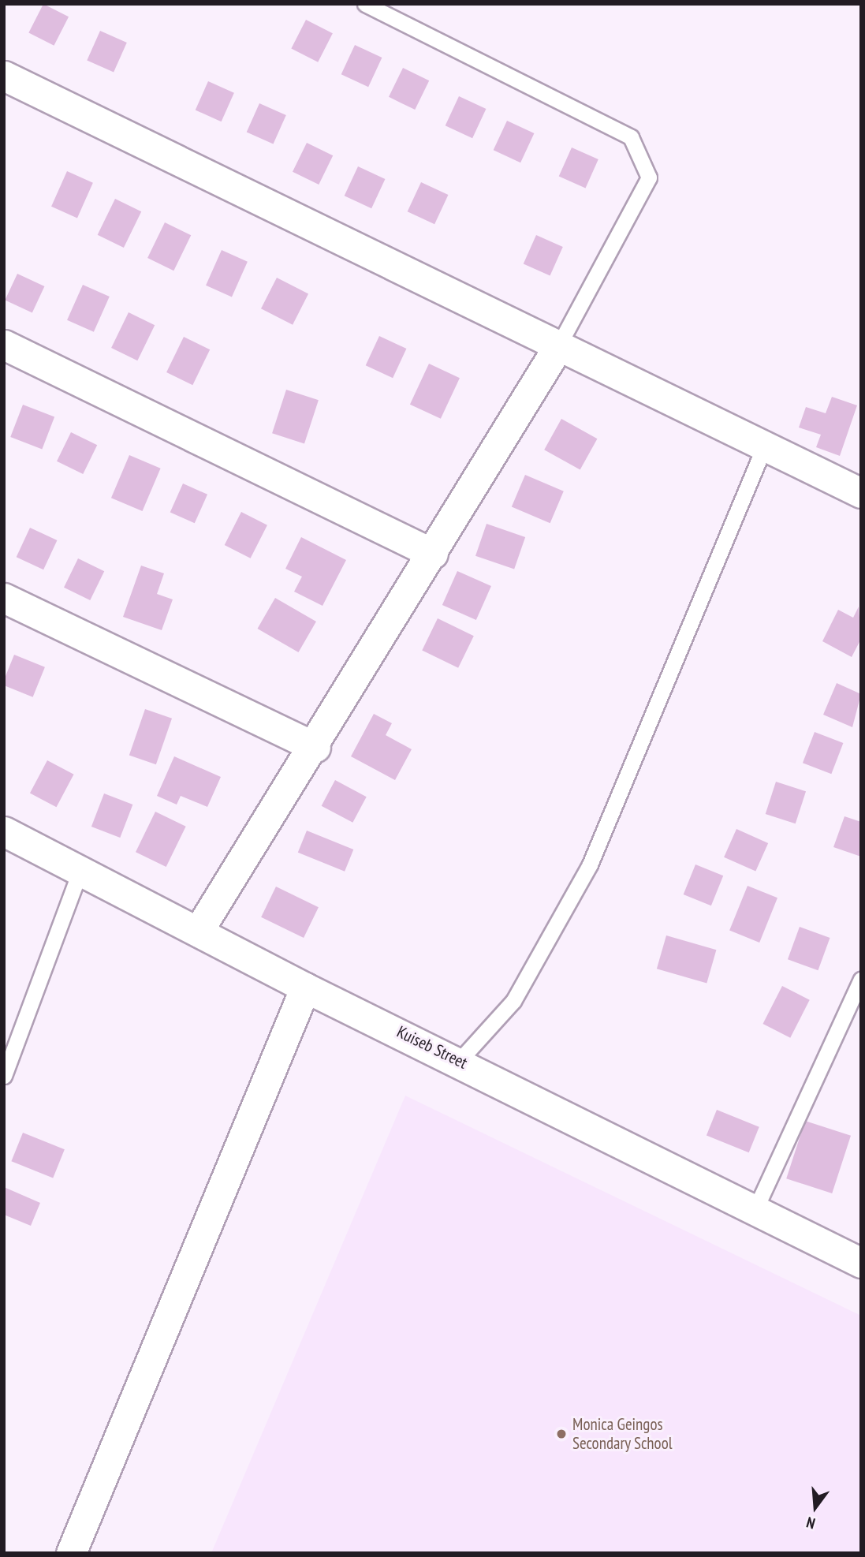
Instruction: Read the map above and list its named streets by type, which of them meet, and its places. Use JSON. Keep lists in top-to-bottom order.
{
  "streets": {
    "street": ["Kuiseb Street"]
  },
  "places": ["Monica Geingos Secondary School"],
  "north": "bottom"
}
